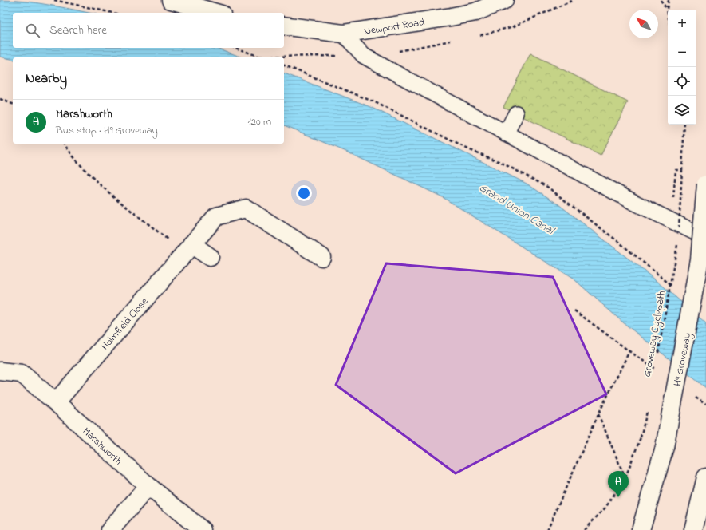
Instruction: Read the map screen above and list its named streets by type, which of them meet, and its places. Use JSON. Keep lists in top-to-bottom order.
{
  "streets": {
    "street": [
      "Newport Road",
      "Holmfield Close",
      "H9 Groveway",
      "Marshworth"
    ],
    "path": ["Groveway Cyclepath"]
  },
  "crossings": [
    ["Holmfield Close", "Marshworth"]
  ],
  "water": ["Grand Union Canal"],
  "north": "top left",
  "page": {
    "map_buttons": ["+", "−"],
    "search": "Search here",
    "heading": "Nearby",
    "list": [
      {
        "mark": "A",
        "name": "Marshworth",
        "note": "Bus stop · H9 Groveway",
        "value": "120 m"
      }
    ],
    "pins": "A"
  }
}
